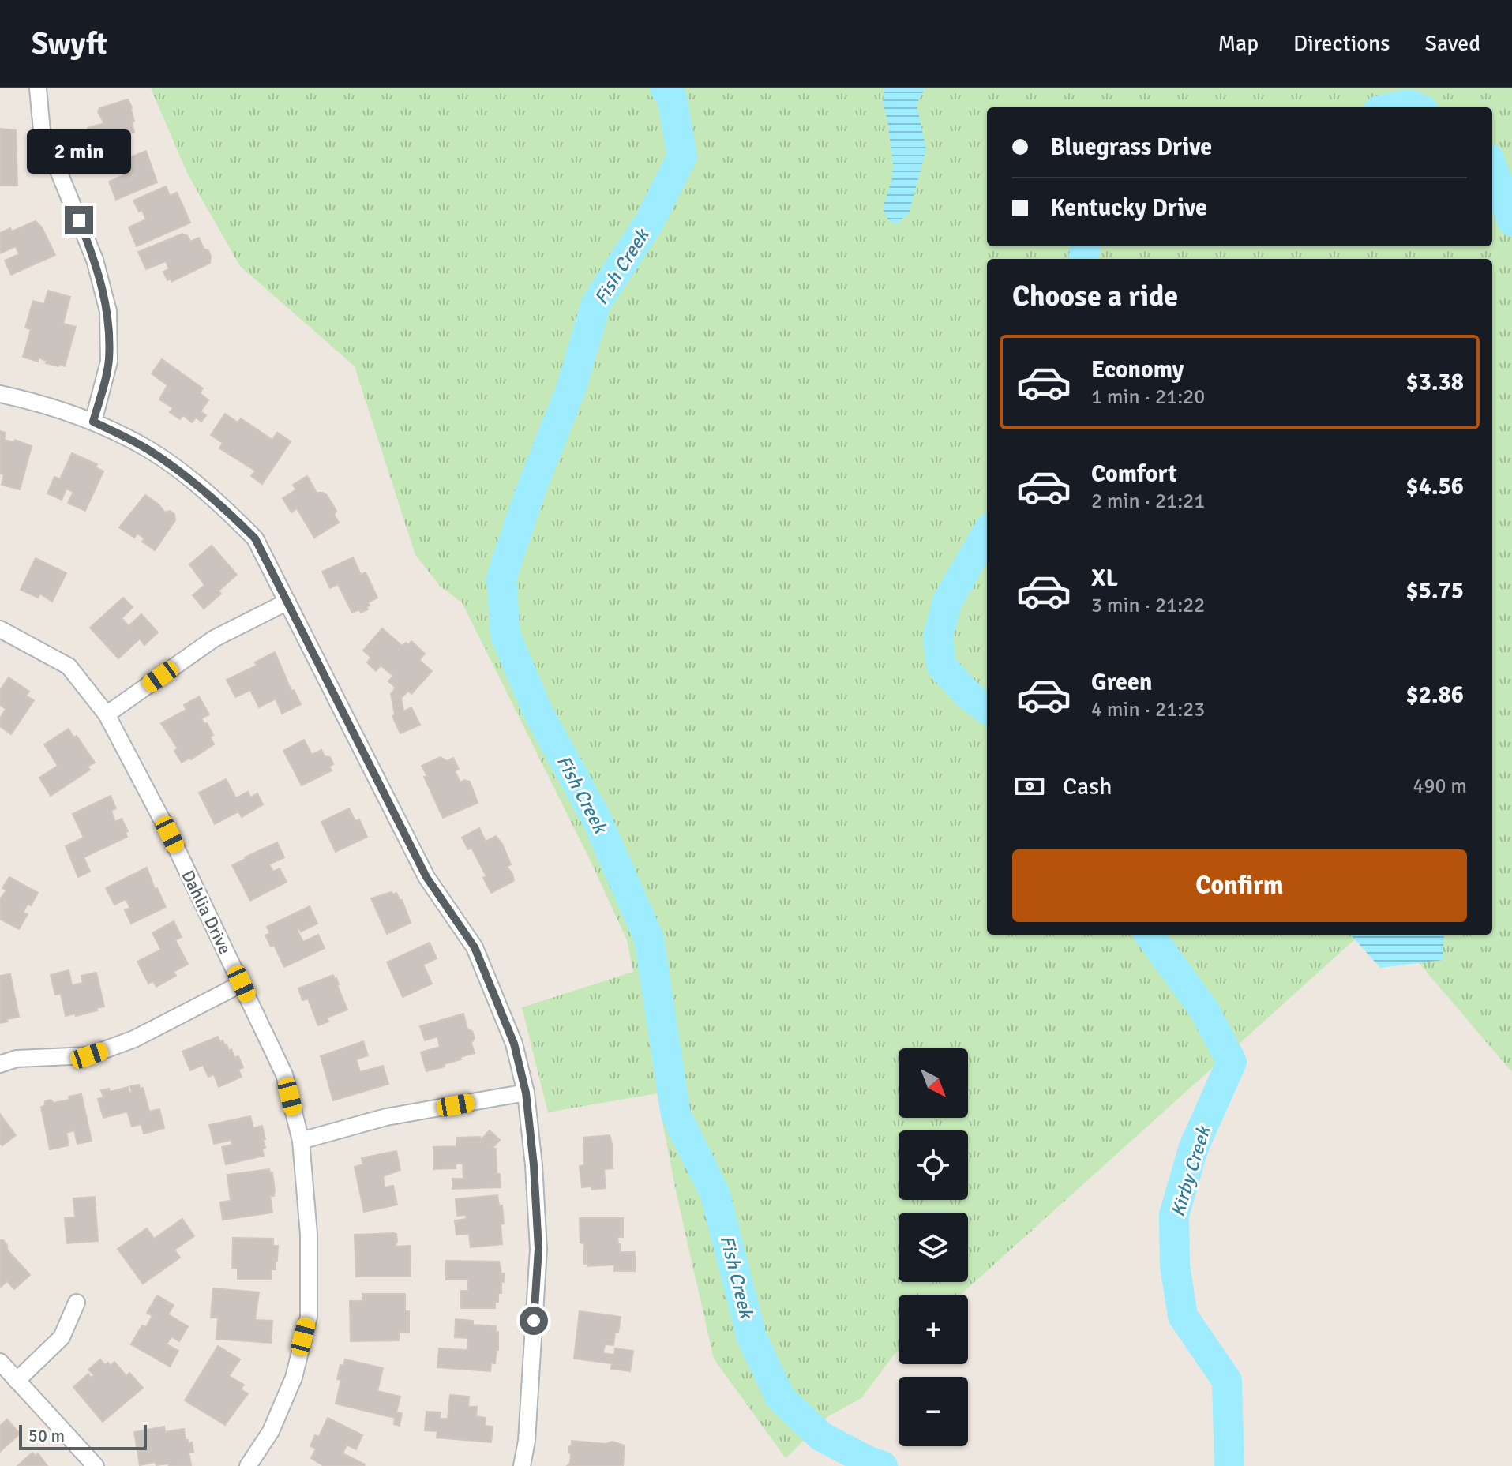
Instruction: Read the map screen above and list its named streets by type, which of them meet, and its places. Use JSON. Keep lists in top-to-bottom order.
{
  "streets": {
    "street": ["Dahlia Drive"]
  },
  "water": ["Fish Creek", "Kirby Creek"],
  "scale_bar": "50 m",
  "north": "bottom right",
  "page": {
    "header": "Swyft",
    "nav": ["Map", "Directions", "Saved"],
    "banner": ["Bluegrass Drive", "Kentucky Drive"],
    "bubble": "2 min",
    "heading": "Choose a ride",
    "list": [
      {
        "name": "Economy",
        "note": "1 min · 21:20",
        "value": "$3.38"
      },
      {
        "name": "Comfort",
        "note": "2 min · 21:21",
        "value": "$4.56"
      },
      {
        "name": "XL",
        "note": "3 min · 21:22",
        "value": "$5.75"
      },
      {
        "name": "Green",
        "note": "4 min · 21:23",
        "value": "$2.86"
      }
    ],
    "pay": ["Cash", "490 m"],
    "buttons": "Confirm",
    "map_buttons": ["+", "−"],
    "scale": "50 m"
  }
}
